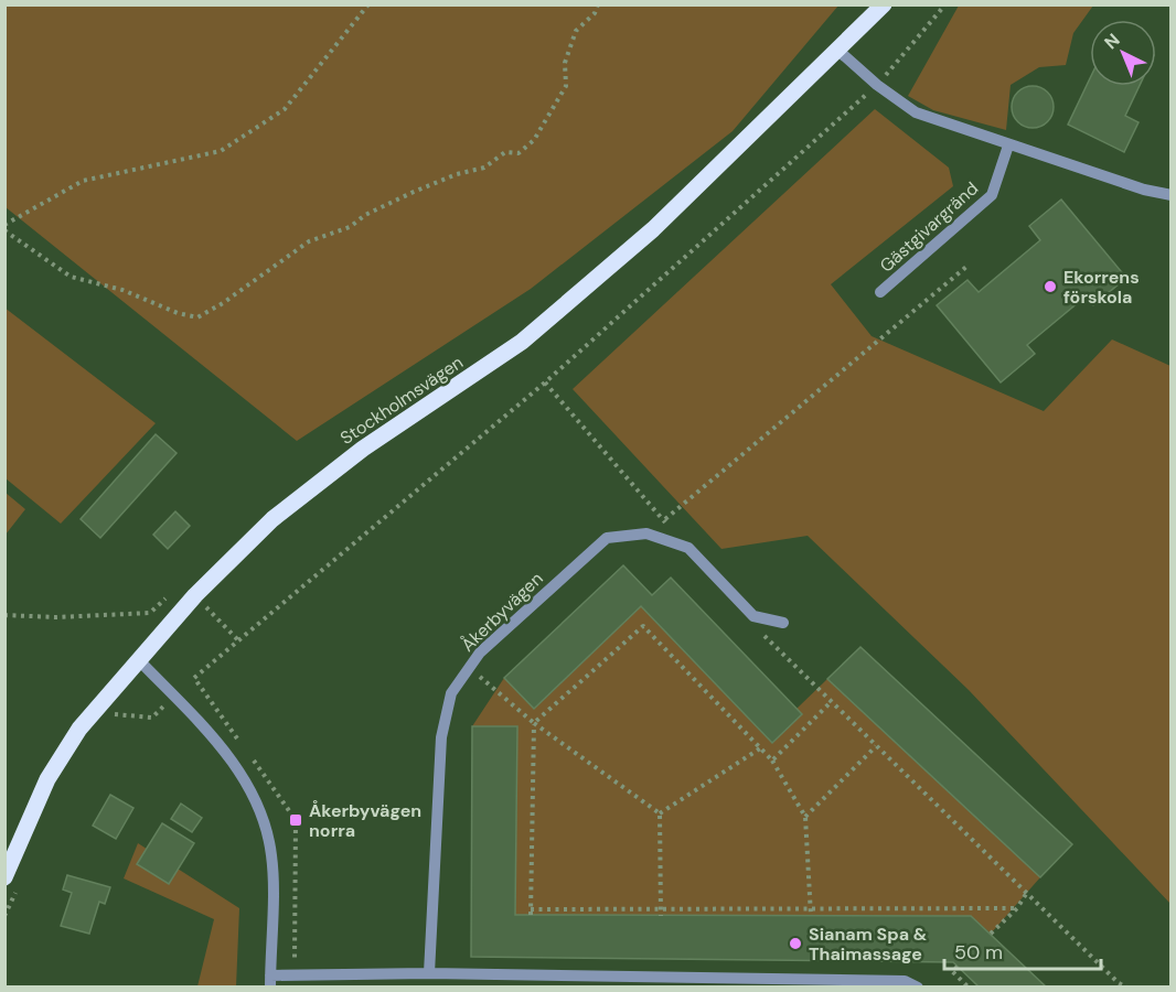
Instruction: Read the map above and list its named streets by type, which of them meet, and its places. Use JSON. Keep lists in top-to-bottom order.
{
  "streets": {
    "main road": ["Stockholmsvägen"],
    "street": ["Gästgivargränd", "Åkerbyvägen"]
  },
  "places": {
    "other": ["Ekorrens förskola", "Sianam Spa & Thaimassage"],
    "transit": ["Åkerbyvägen norra"]
  },
  "scale_bar": "50 m",
  "north": "top left"
}
